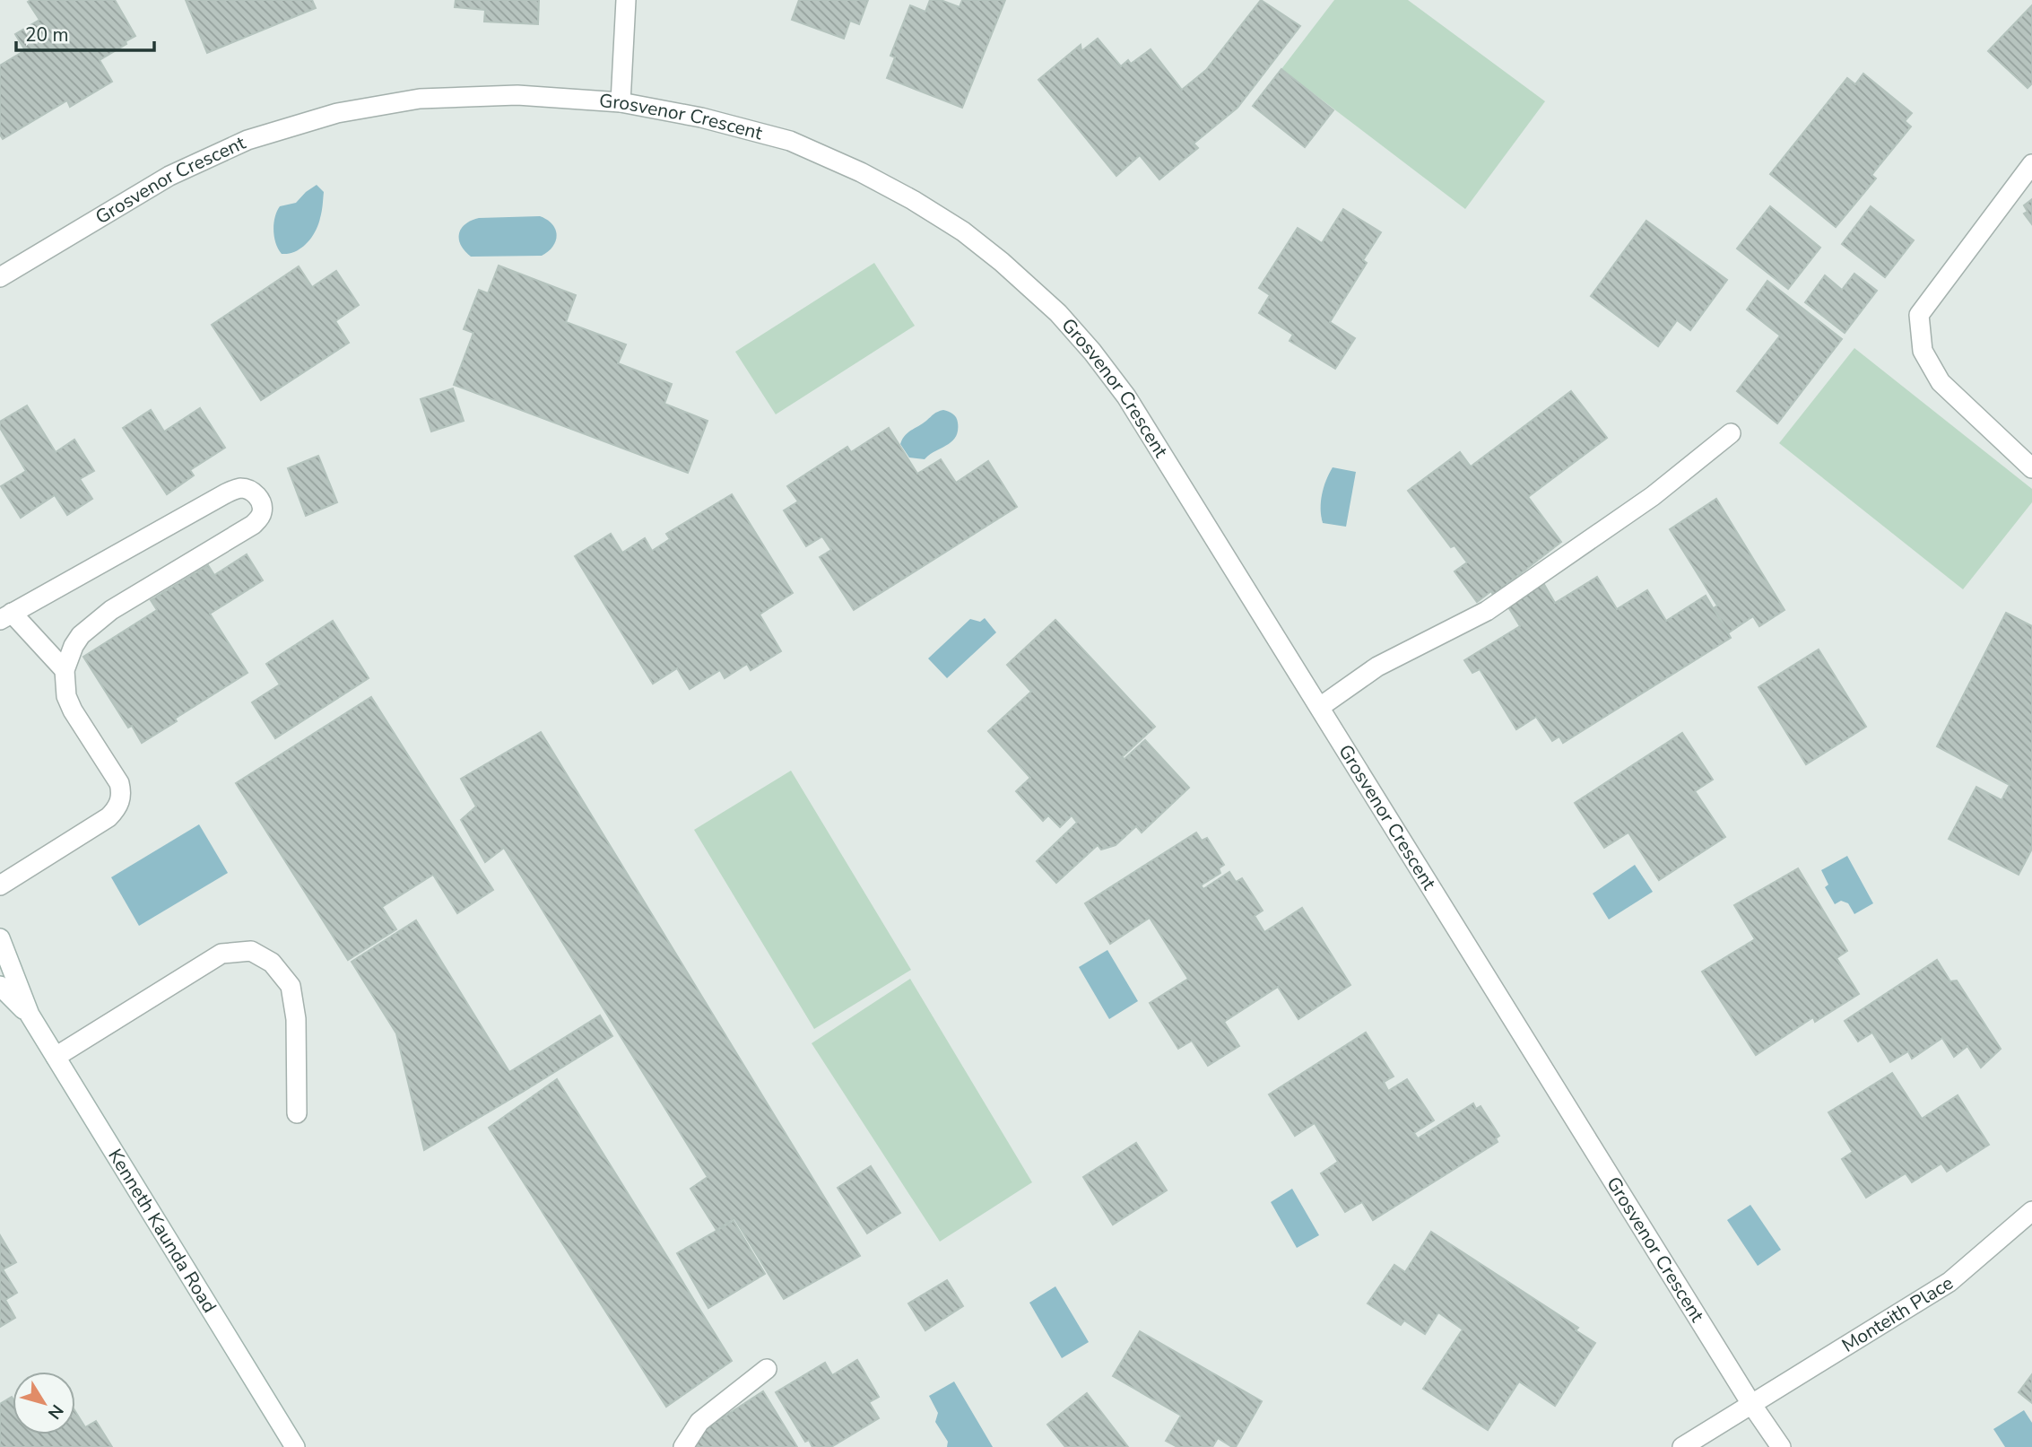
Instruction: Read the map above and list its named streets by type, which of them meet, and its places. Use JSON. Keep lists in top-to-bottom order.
{
  "streets": {
    "street": ["Grosvenor Crescent", "Kenneth Kaunda Road", "Monteith Place"]
  },
  "crossings": [
    ["Grosvenor Crescent", "Monteith Place"]
  ],
  "scale_bar": "20 m",
  "north": "bottom right"
}
